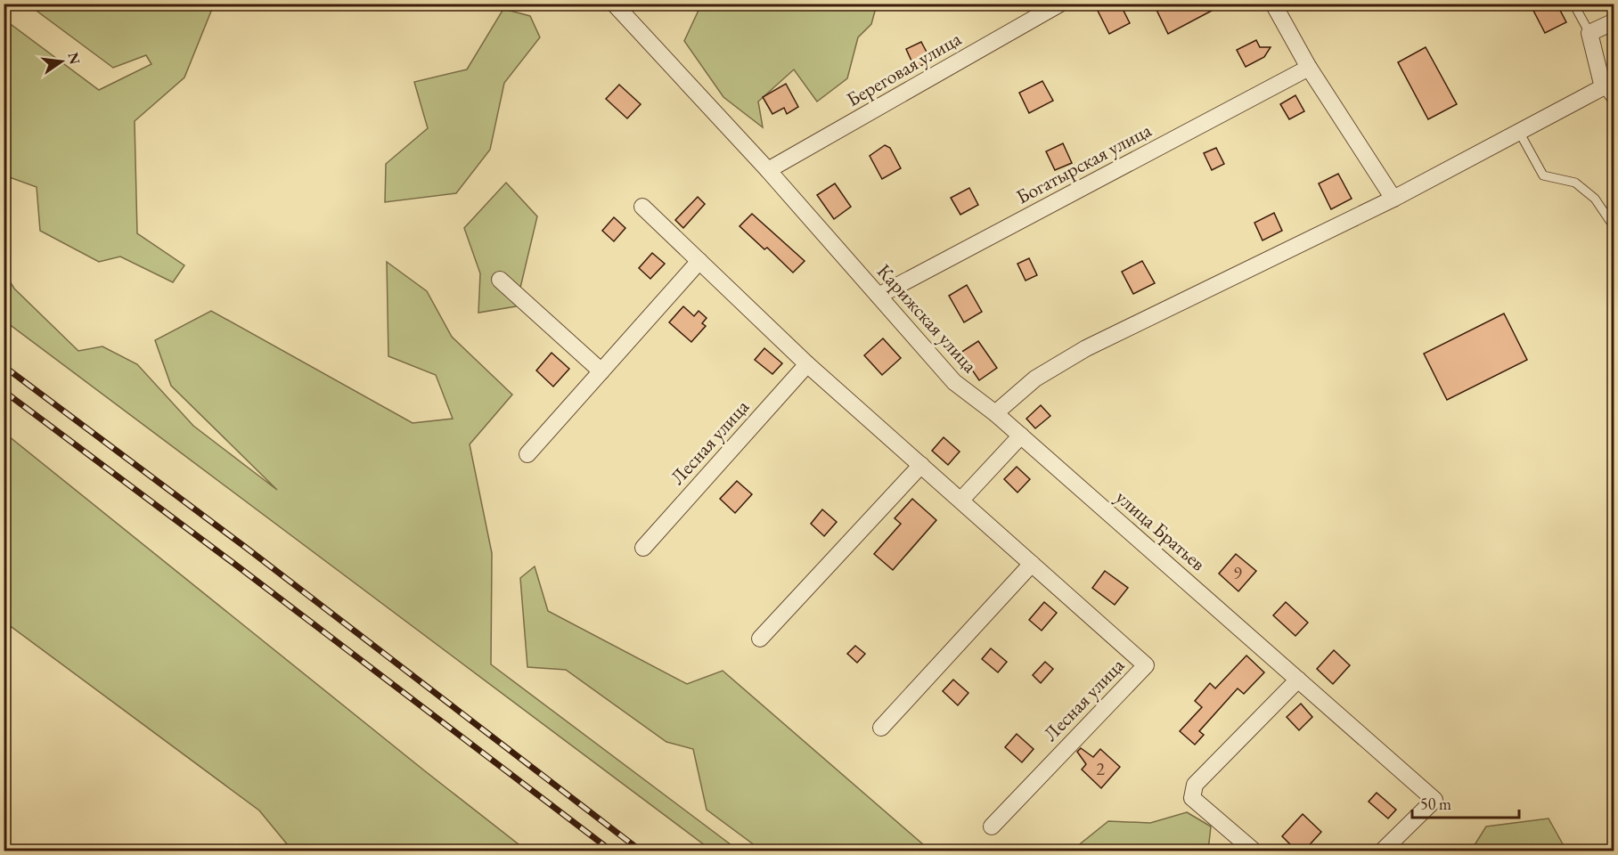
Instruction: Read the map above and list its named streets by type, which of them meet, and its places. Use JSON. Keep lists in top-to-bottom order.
{
  "streets": {
    "street": [
      "Береговая улица",
      "Богатырская улица",
      "Карижская улица",
      "Лесная улица",
      "улица Братьев"
    ]
  },
  "crossings": [
    ["Береговая улица", "Карижская улица"],
    ["Богатырская улица", "Карижская улица"],
    ["Карижская улица", "улица Братьев"]
  ],
  "house_numbers": ["9", "2"],
  "scale_bar": "50 m",
  "north": "right"
}
